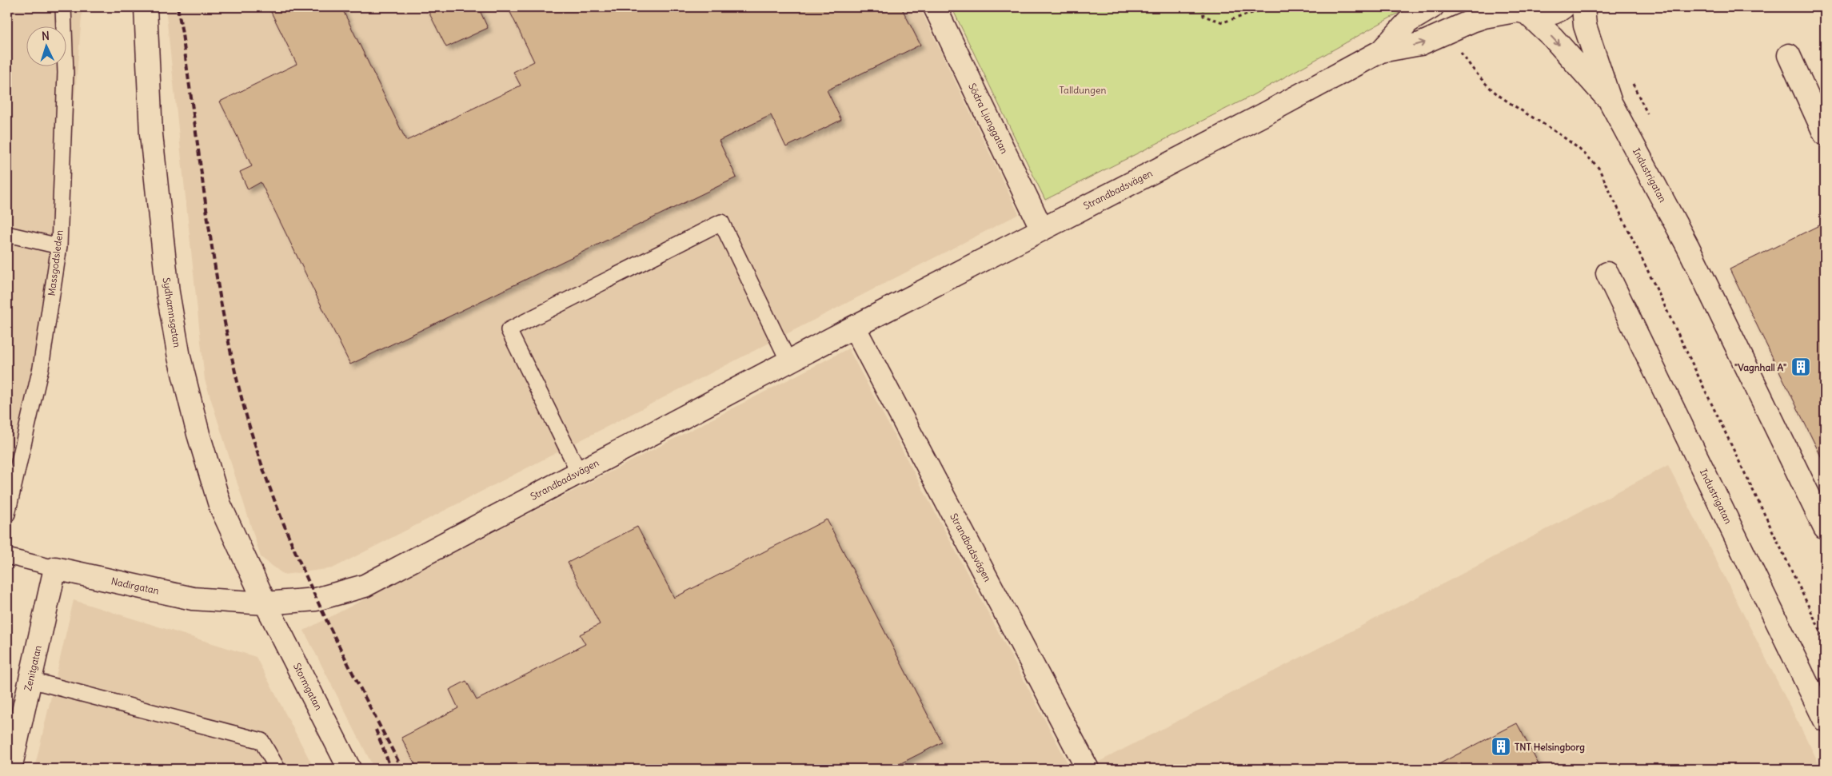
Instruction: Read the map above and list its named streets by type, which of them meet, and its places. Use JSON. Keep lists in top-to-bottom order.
{
  "streets": {
    "street": [
      "Södra Ljunggatan",
      "Industrigatan",
      "Strandbadsvägen",
      "Sydhamnsgatan",
      "Nadirgatan",
      "Zenitgatan",
      "Stormgatan"
    ],
    "lane": ["Massgodsleden"]
  },
  "crossings": [
    ["Södra Ljunggatan", "Strandbadsvägen"],
    ["Industrigatan", "Strandbadsvägen"],
    ["Strandbadsvägen", "Sydhamnsgatan"],
    ["Strandbadsvägen", "Nadirgatan"],
    ["Strandbadsvägen", "Stormgatan"],
    ["Sydhamnsgatan", "Nadirgatan"],
    ["Sydhamnsgatan", "Stormgatan"],
    ["Nadirgatan", "Zenitgatan"],
    ["Nadirgatan", "Stormgatan"]
  ],
  "parks": ["Talldungen"],
  "places": {
    "building": ["\"Vagnhall A\"", "TNT Helsingborg"]
  },
  "north": "top"
}
